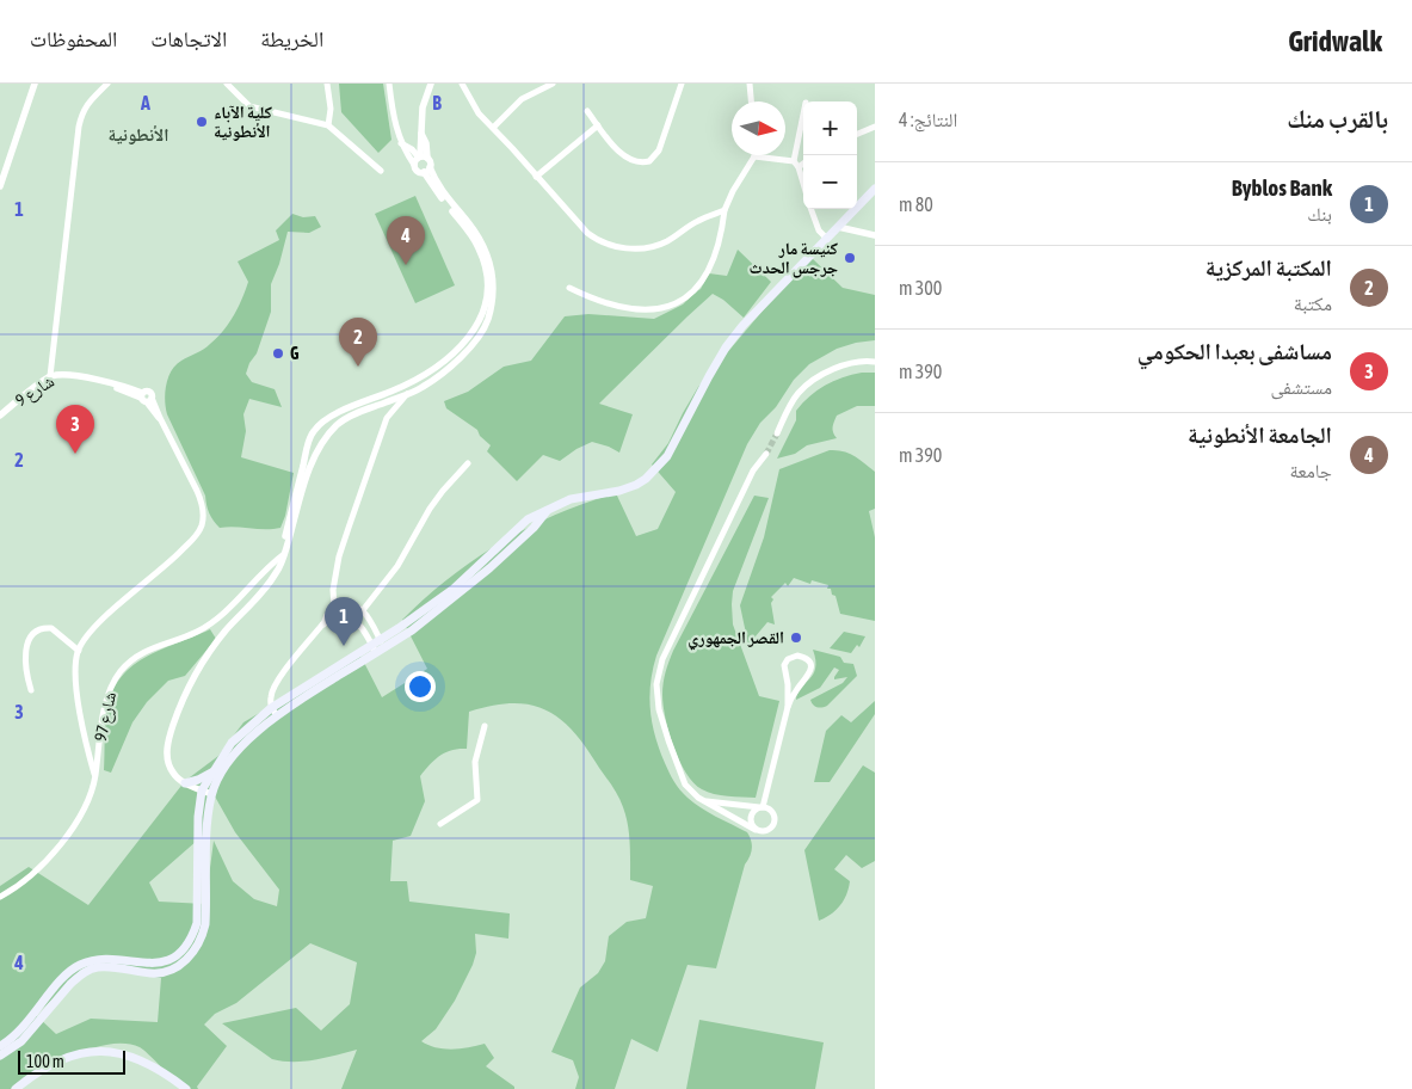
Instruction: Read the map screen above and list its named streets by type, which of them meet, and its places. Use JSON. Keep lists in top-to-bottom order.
{
  "streets": {
    "street": ["شارع 9", "شارع 97"]
  },
  "districts": ["الأنطونية"],
  "places": [
    "كلية الآباء الأنطونية",
    "كنيسة مار جرجس الحدث",
    "G",
    "القصر الجمهوري"
  ],
  "scale_bar": "100 m",
  "north": "right",
  "page": {
    "header": "Gridwalk",
    "nav": ["الخريطة", "الاتجاهات", "المحفوظات"],
    "heading": ["بالقرب منك", "النتائج: 4"],
    "map_buttons": ["+", "−"],
    "list": [
      {
        "mark": "1",
        "name": "Byblos Bank",
        "note": "بنك",
        "value": "80 m"
      },
      {
        "mark": "2",
        "name": "المكتبة المركزية",
        "note": "مكتبة",
        "value": "300 m"
      },
      {
        "mark": "3",
        "name": "مساشفى بعبدا الحكومي",
        "note": "مستشفى",
        "value": "390 m"
      },
      {
        "mark": "4",
        "name": "الجامعة الأنطونية",
        "note": "جامعة",
        "value": "390 m"
      }
    ],
    "pins": [
      "4",
      "2",
      "3",
      "1"
    ],
    "scale": "100 m"
  },
  "grid": {
    "columns": ["A", "B"],
    "rows": [
      "1",
      "2",
      "3",
      "4"
    ]
  }
}
